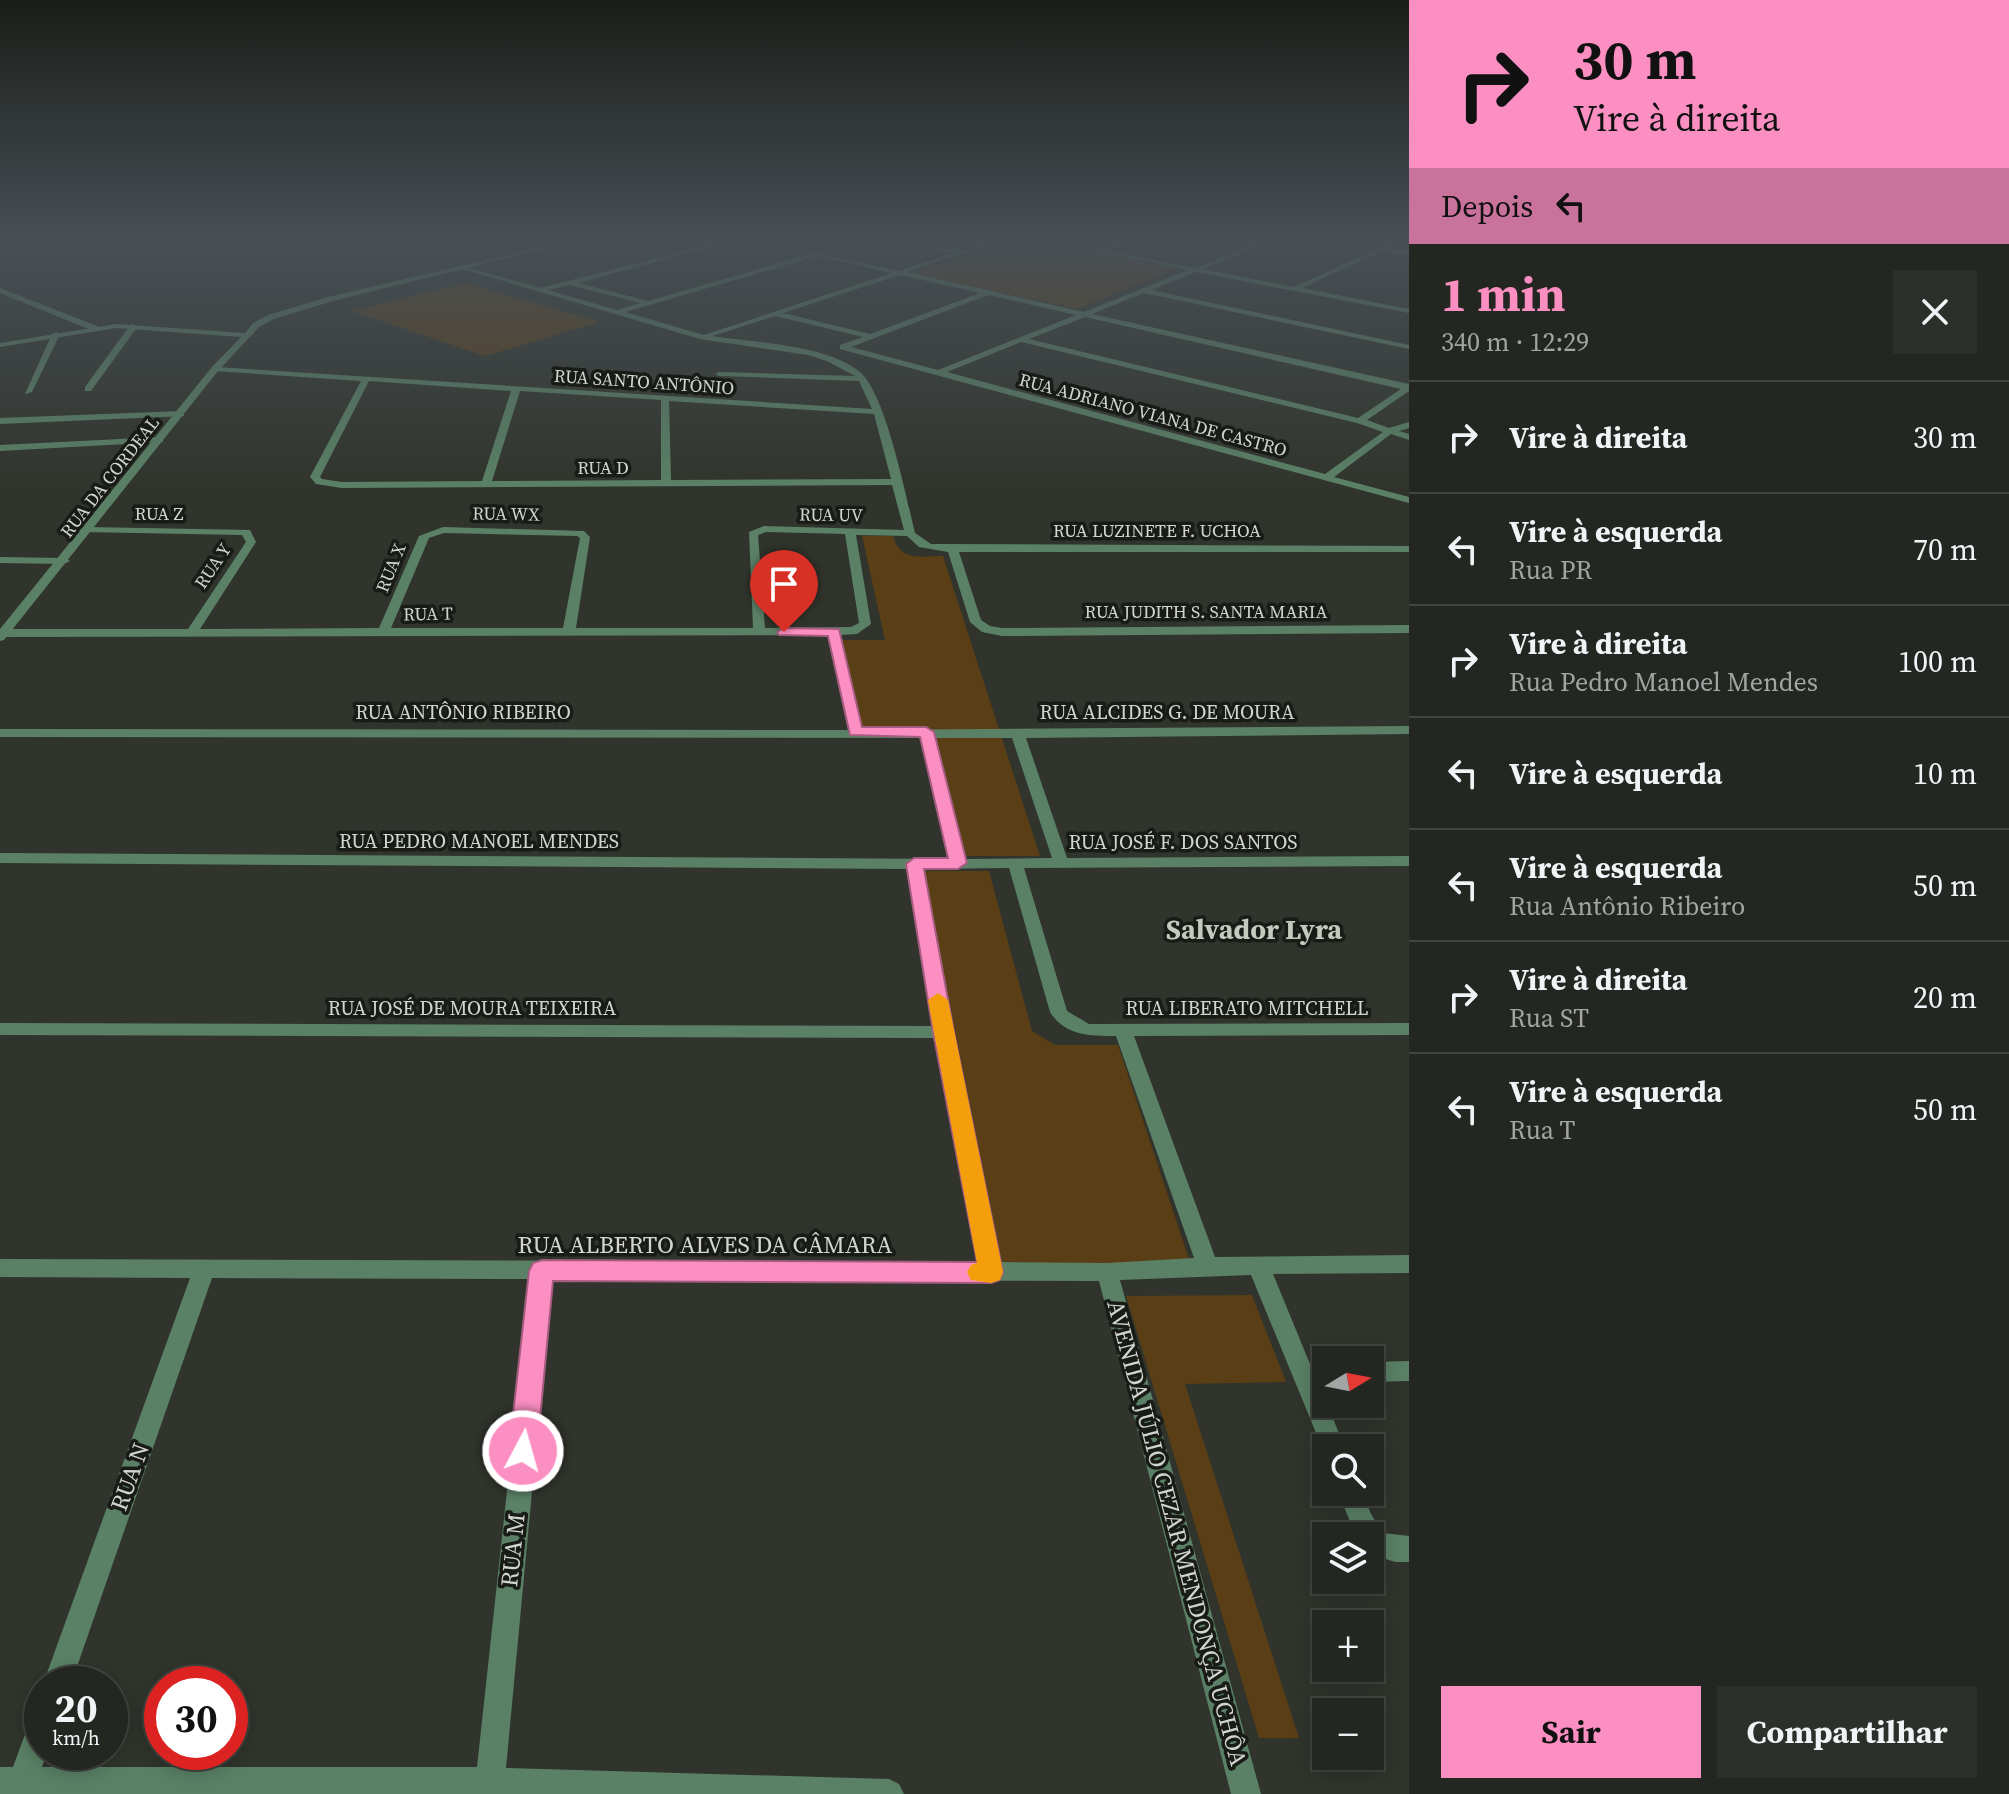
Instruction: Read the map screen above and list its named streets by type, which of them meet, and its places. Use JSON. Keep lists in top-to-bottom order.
{
  "streets": {
    "street": [
      "RUA SANTO ANTÔNIO",
      "RUA ADRIANO VIANA DE CASTRO",
      "RUA D",
      "RUA DA CORDEAL",
      "RUA Z",
      "RUA WX",
      "RUA UV",
      "RUA LUZINETE F. UCHOA",
      "RUA Y",
      "RUA X",
      "RUA JUDITH S. SANTA MARIA",
      "RUA T",
      "RUA ANTÔNIO RIBEIRO",
      "RUA ALCIDES G. DE MOURA",
      "RUA PEDRO MANOEL MENDES",
      "RUA JOSÉ F. DOS SANTOS",
      "RUA JOSÉ DE MOURA TEIXEIRA",
      "RUA LIBERATO MITCHELL",
      "RUA ALBERTO ALVES DA CÂMARA",
      "RUA N",
      "AVENIDA JÚLIO CEZAR MENDONÇA UCHÔA",
      "RUA M"
    ]
  },
  "crossings": [
    ["RUA SANTO ANTÔNIO", "RUA D"],
    ["RUA SANTO ANTÔNIO", "RUA DA CORDEAL"],
    ["RUA DA CORDEAL", "RUA Z"],
    ["RUA DA CORDEAL", "RUA T"],
    ["RUA Z", "RUA Y"],
    ["RUA WX", "RUA X"],
    ["RUA WX", "RUA T"],
    ["RUA UV", "RUA LUZINETE F. UCHOA"],
    ["RUA UV", "RUA T"],
    ["RUA LUZINETE F. UCHOA", "RUA JUDITH S. SANTA MARIA"],
    ["RUA Y", "RUA T"],
    ["RUA X", "RUA T"],
    ["RUA ANTÔNIO RIBEIRO", "RUA ALCIDES G. DE MOURA"],
    ["RUA PEDRO MANOEL MENDES", "RUA JOSÉ F. DOS SANTOS"],
    ["RUA JOSÉ F. DOS SANTOS", "RUA LIBERATO MITCHELL"],
    ["RUA ALBERTO ALVES DA CÂMARA", "RUA N"],
    ["RUA ALBERTO ALVES DA CÂMARA", "AVENIDA JÚLIO CEZAR MENDONÇA UCHÔA"],
    ["RUA ALBERTO ALVES DA CÂMARA", "RUA M"]
  ],
  "districts": ["Salvador Lyra"],
  "north": "right",
  "page": {
    "turn": ["30 m", "Vire à direita"],
    "then": "Depois",
    "heading": ["1 min", "340 m · 12:29"],
    "list": [
      {
        "name": "Vire à direita",
        "value": "30 m"
      },
      {
        "name": "Vire à esquerda",
        "note": "Rua PR",
        "value": "70 m"
      },
      {
        "name": "Vire à direita",
        "note": "Rua Pedro Manoel Mendes",
        "value": "100 m"
      },
      {
        "name": "Vire à esquerda",
        "value": "10 m"
      },
      {
        "name": "Vire à esquerda",
        "note": "Rua Antônio Ribeiro",
        "value": "50 m"
      },
      {
        "name": "Vire à direita",
        "note": "Rua ST",
        "value": "20 m"
      },
      {
        "name": "Vire à esquerda",
        "note": "Rua T",
        "value": "50 m"
      }
    ],
    "map_buttons": ["+", "−"],
    "speed": "20 km/h",
    "limit": "30",
    "buttons": ["Sair", "Compartilhar"]
  }
}
